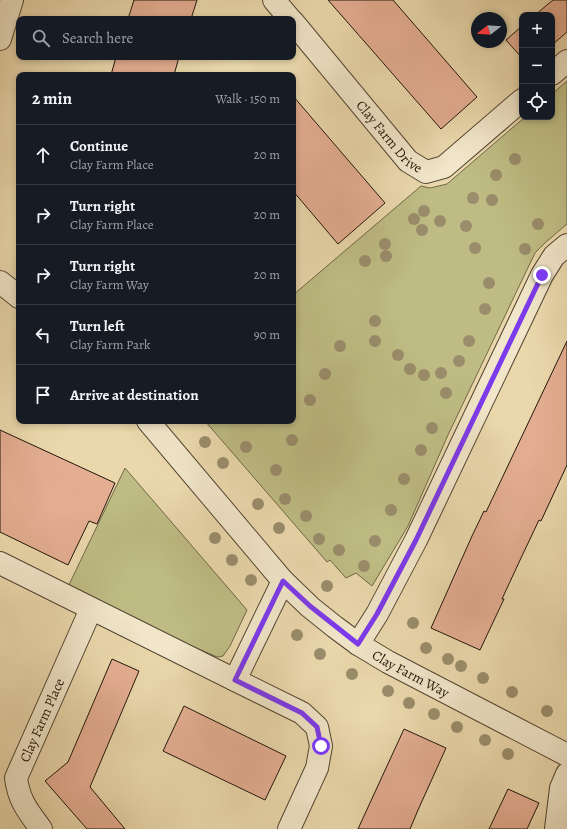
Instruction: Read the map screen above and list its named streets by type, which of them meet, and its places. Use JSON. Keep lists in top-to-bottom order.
{
  "streets": {
    "street": ["Clay Farm Drive", "Clay Farm Way", "Clay Farm Place"]
  },
  "north": "left",
  "page": {
    "map_buttons": ["+", "−"],
    "search": "Search here",
    "heading": ["2 min", "Walk · 150 m"],
    "list": [
      ["Continue", "Clay Farm Place", "20 m"],
      ["Turn right", "Clay Farm Place", "20 m"],
      ["Turn right", "Clay Farm Way", "20 m"],
      ["Turn left", "Clay Farm Park", "90 m"],
      "Arrive at destination"
    ]
  }
}
